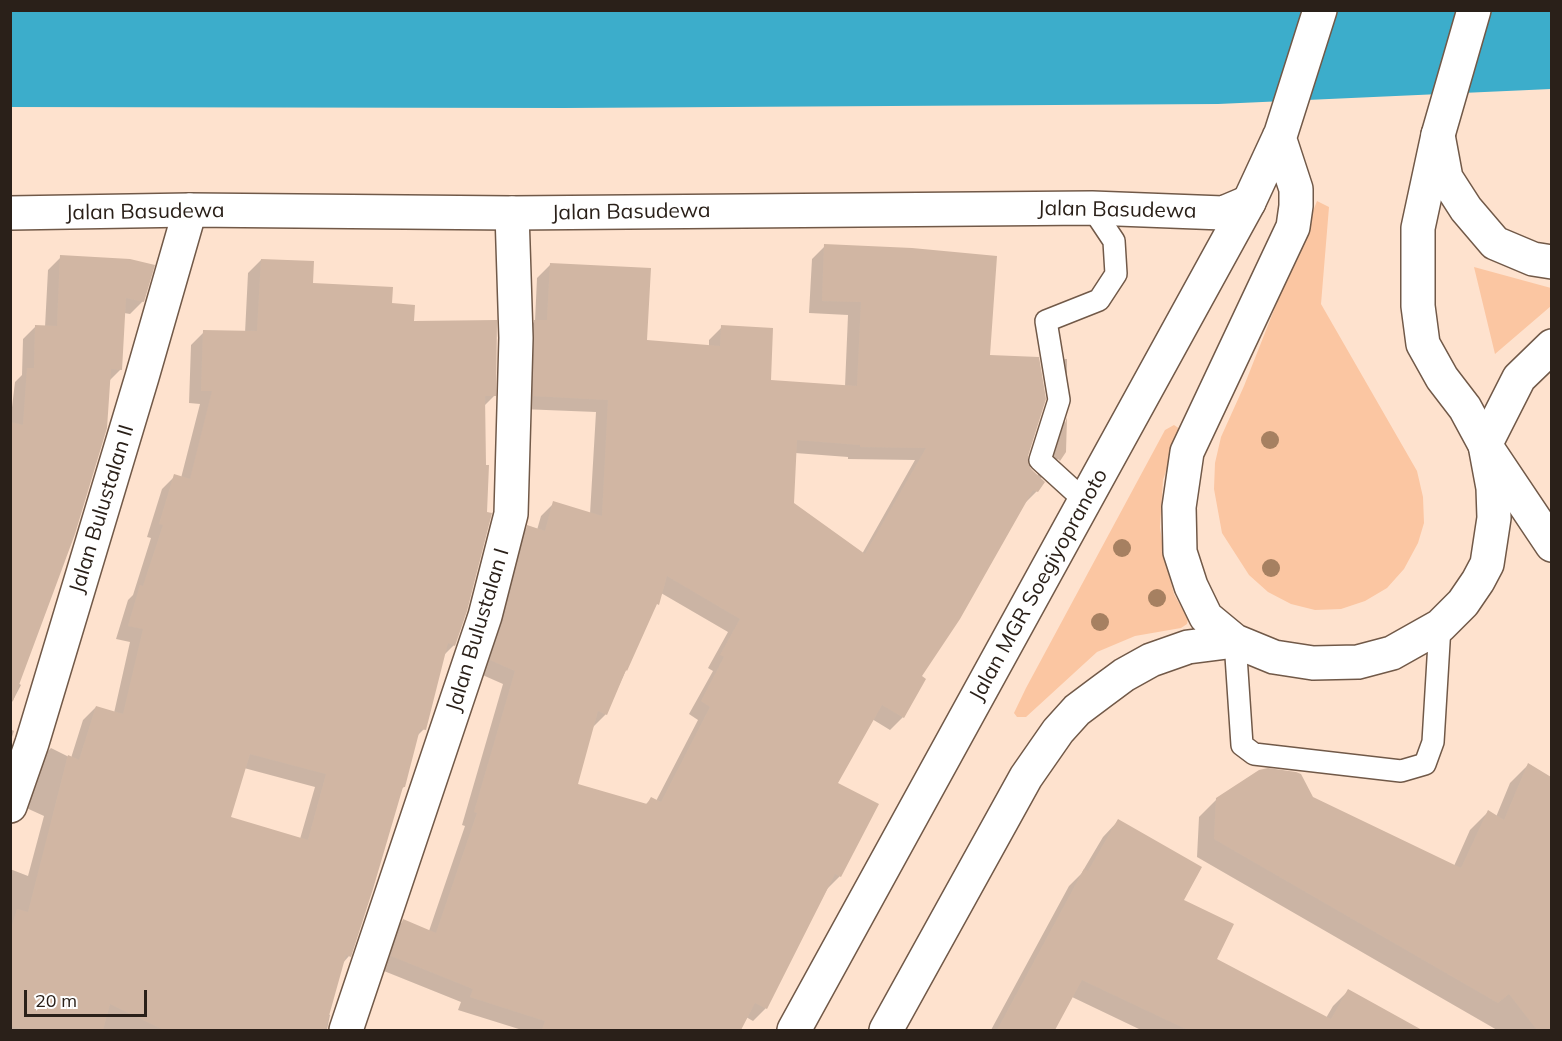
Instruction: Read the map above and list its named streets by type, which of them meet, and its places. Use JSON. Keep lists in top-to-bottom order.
{
  "streets": {
    "main road": [
      "Jalan Basudewa",
      "Jalan Bulustalan II",
      "Jalan MGR Soegiyopranoto",
      "Jalan Bulustalan I"
    ]
  },
  "crossings": [
    ["Jalan Basudewa", "Jalan Bulustalan II"],
    ["Jalan Basudewa", "Jalan MGR Soegiyopranoto"],
    ["Jalan Basudewa", "Jalan Bulustalan I"]
  ],
  "scale_bar": "20 m"
}
